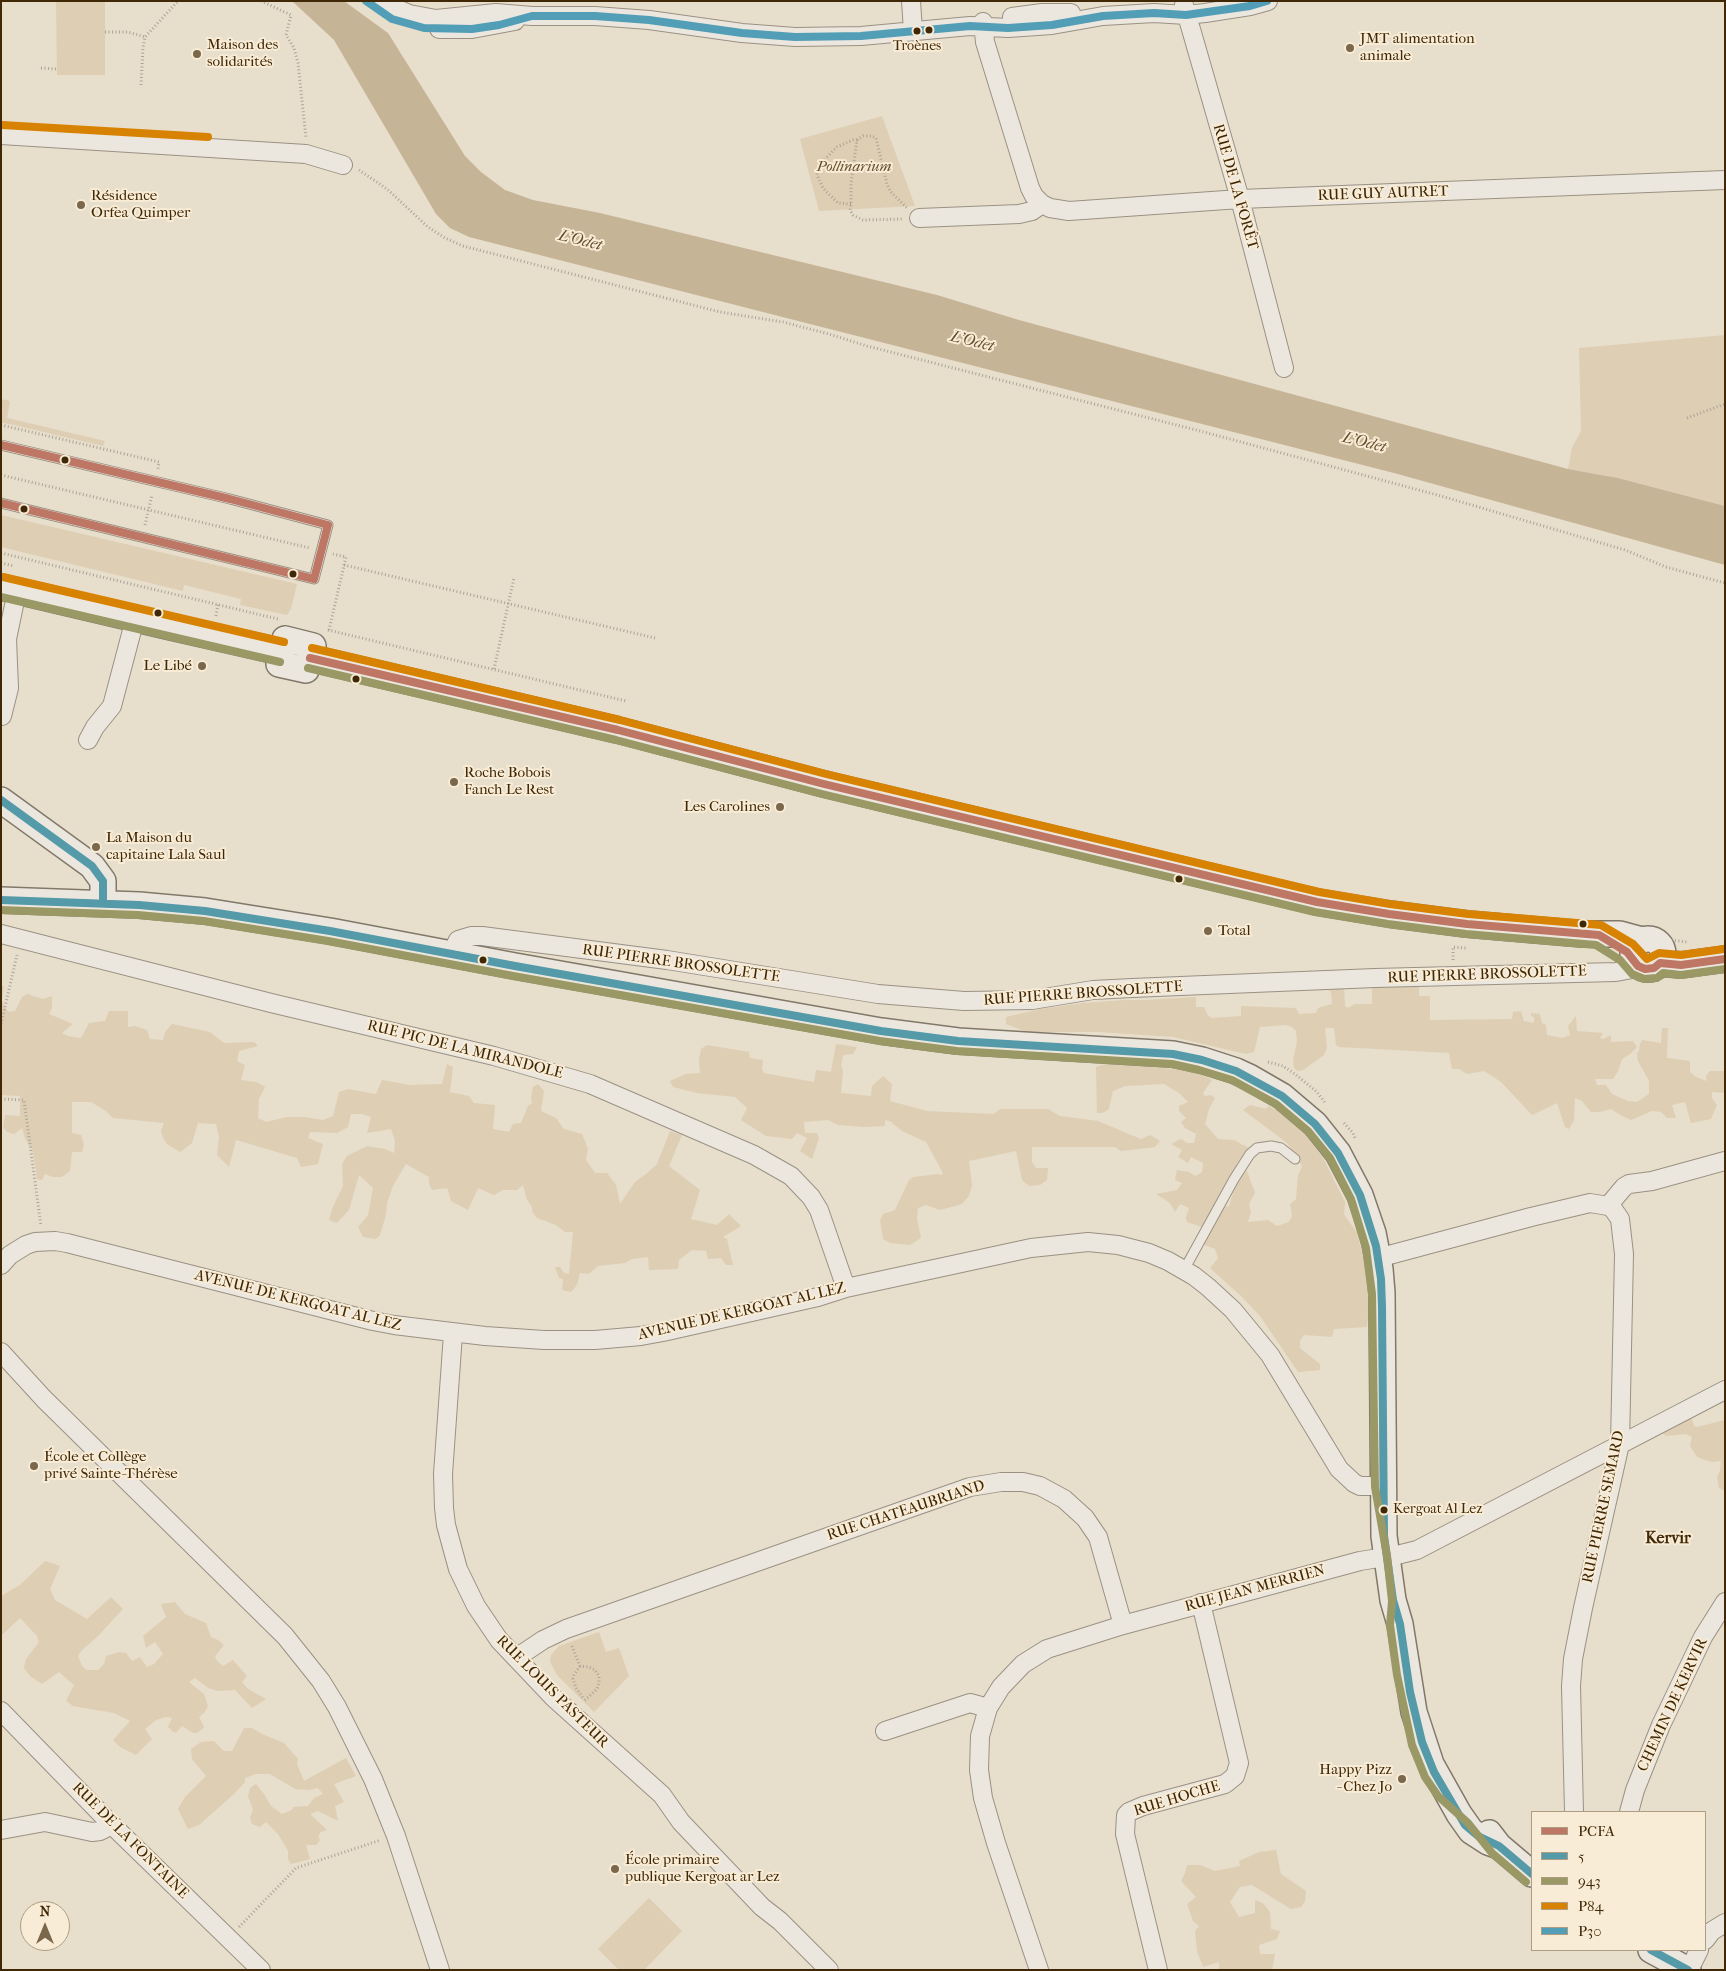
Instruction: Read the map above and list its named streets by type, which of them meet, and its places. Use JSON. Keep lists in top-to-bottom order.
{
  "streets": {
    "street": [
      "RUE DE LA FORÊT",
      "RUE GUY AUTRET",
      "RUE PIERRE BROSSOLETTE",
      "RUE PIC DE LA MIRANDOLE",
      "AVENUE DE KERGOAT AL LEZ",
      "RUE PIERRE SEMARD",
      "RUE CHATEAUBRIAND",
      "RUE JEAN MERRIEN",
      "RUE LOUIS PASTEUR",
      "CHEMIN DE KERVIR",
      "RUE HOCHE",
      "RUE DE LA FONTAINE"
    ]
  },
  "crossings": [
    ["RUE DE LA FORÊT", "RUE GUY AUTRET"],
    ["RUE PIC DE LA MIRANDOLE", "AVENUE DE KERGOAT AL LEZ"],
    ["AVENUE DE KERGOAT AL LEZ", "RUE LOUIS PASTEUR"],
    ["RUE PIERRE SEMARD", "RUE JEAN MERRIEN"],
    ["RUE CHATEAUBRIAND", "RUE JEAN MERRIEN"],
    ["RUE CHATEAUBRIAND", "RUE LOUIS PASTEUR"],
    ["RUE JEAN MERRIEN", "RUE HOCHE"]
  ],
  "districts": ["Kervir"],
  "water": ["L'Odet"],
  "parks": ["Pollinarium"],
  "places": [
    "Troènes",
    "JMT alimentation animale",
    "Maison des solidarités",
    "Résidence Orfea Quimper",
    "Le Libé",
    "Roche Bobois Fanch Le Rest",
    "Les Carolines",
    "La Maison du capitaine Lala Saul",
    "Total",
    "École et Collège privé Sainte-Thérèse",
    "Kergoat Al Lez",
    "Happy Pizz - Chez Jo",
    "École primaire publique Kergoat ar Lez"
  ],
  "lines": [
    "transit line P30",
    "transit line P84",
    "transit line PCFA",
    "transit line 943",
    "transit line 5"
  ],
  "legend": [
    "PCFA",
    "5",
    "943",
    "P84",
    "P30"
  ],
  "north": "top"
}
